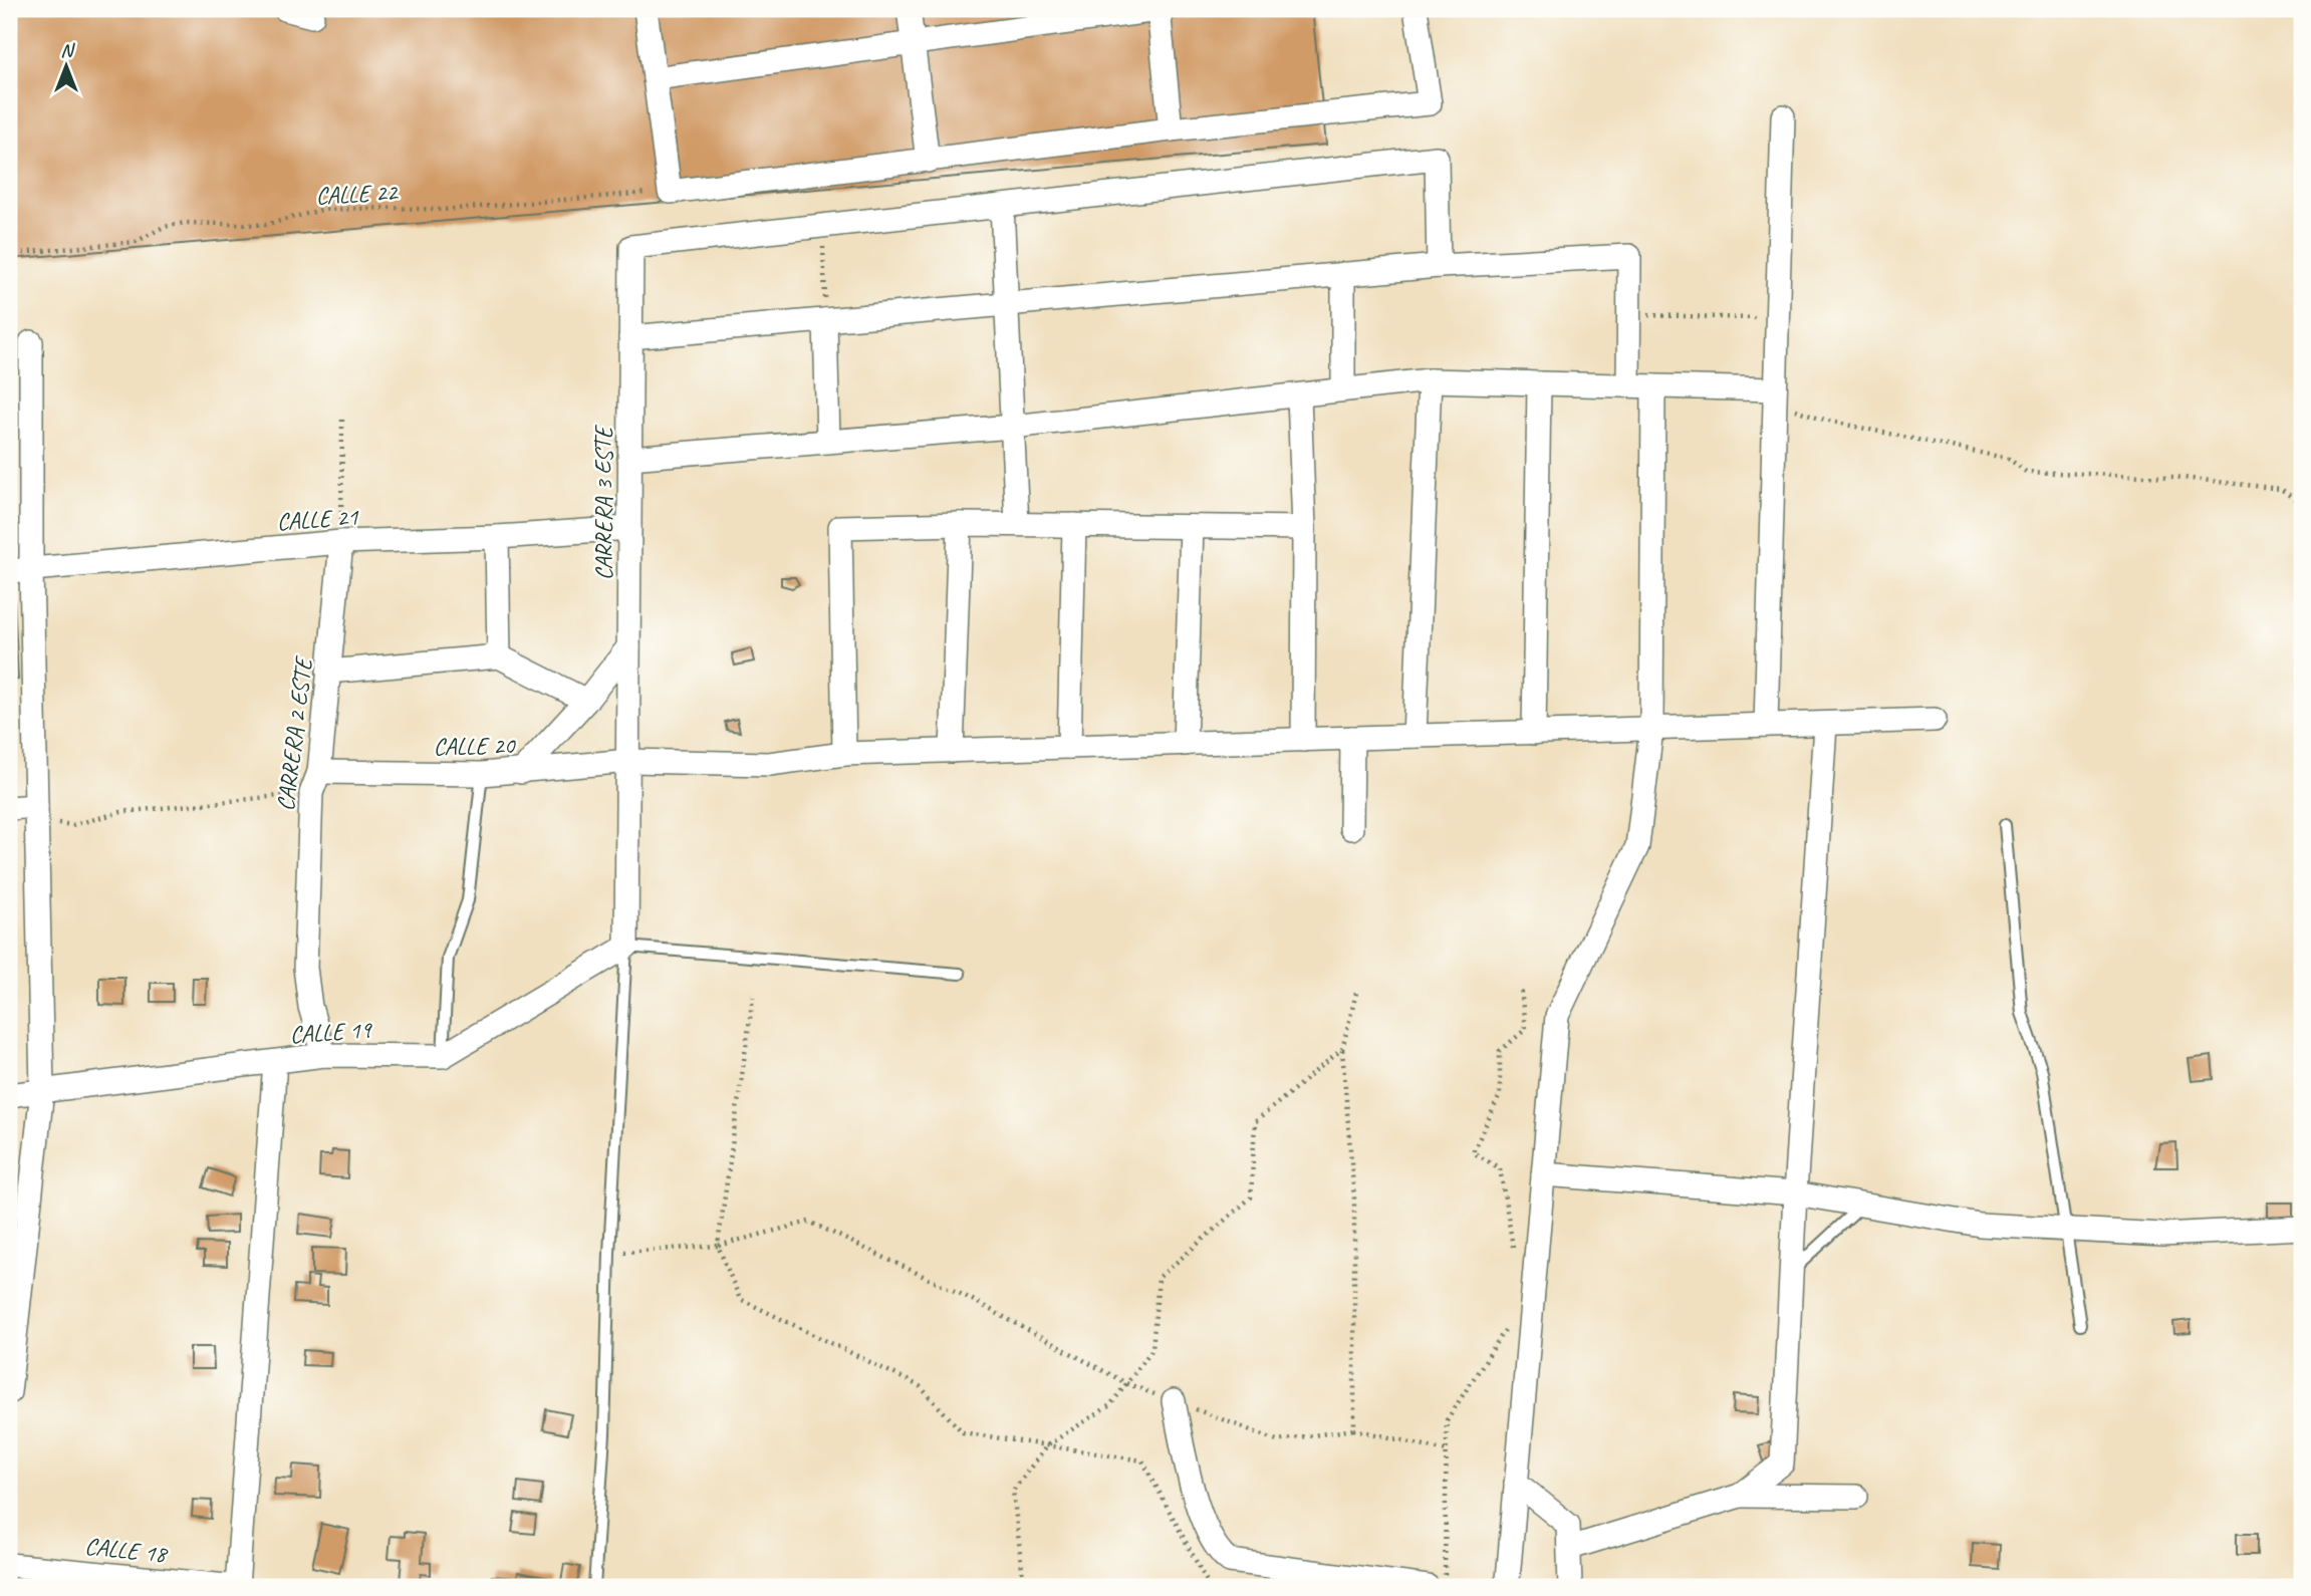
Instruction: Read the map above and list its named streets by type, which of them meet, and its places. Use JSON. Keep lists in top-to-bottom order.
{
  "streets": {
    "street": [
      "CARRERA 3 ESTE",
      "CALLE 21",
      "CARRERA 2 ESTE",
      "CALLE 20",
      "CALLE 19",
      "CALLE 18"
    ],
    "path": ["CALLE 22"]
  },
  "crossings": [
    ["CARRERA 3 ESTE", "CALLE 21"],
    ["CARRERA 3 ESTE", "CALLE 20"],
    ["CALLE 21", "CARRERA 2 ESTE"],
    ["CARRERA 2 ESTE", "CALLE 20"],
    ["CARRERA 2 ESTE", "CALLE 19"]
  ],
  "north": "top"
}
